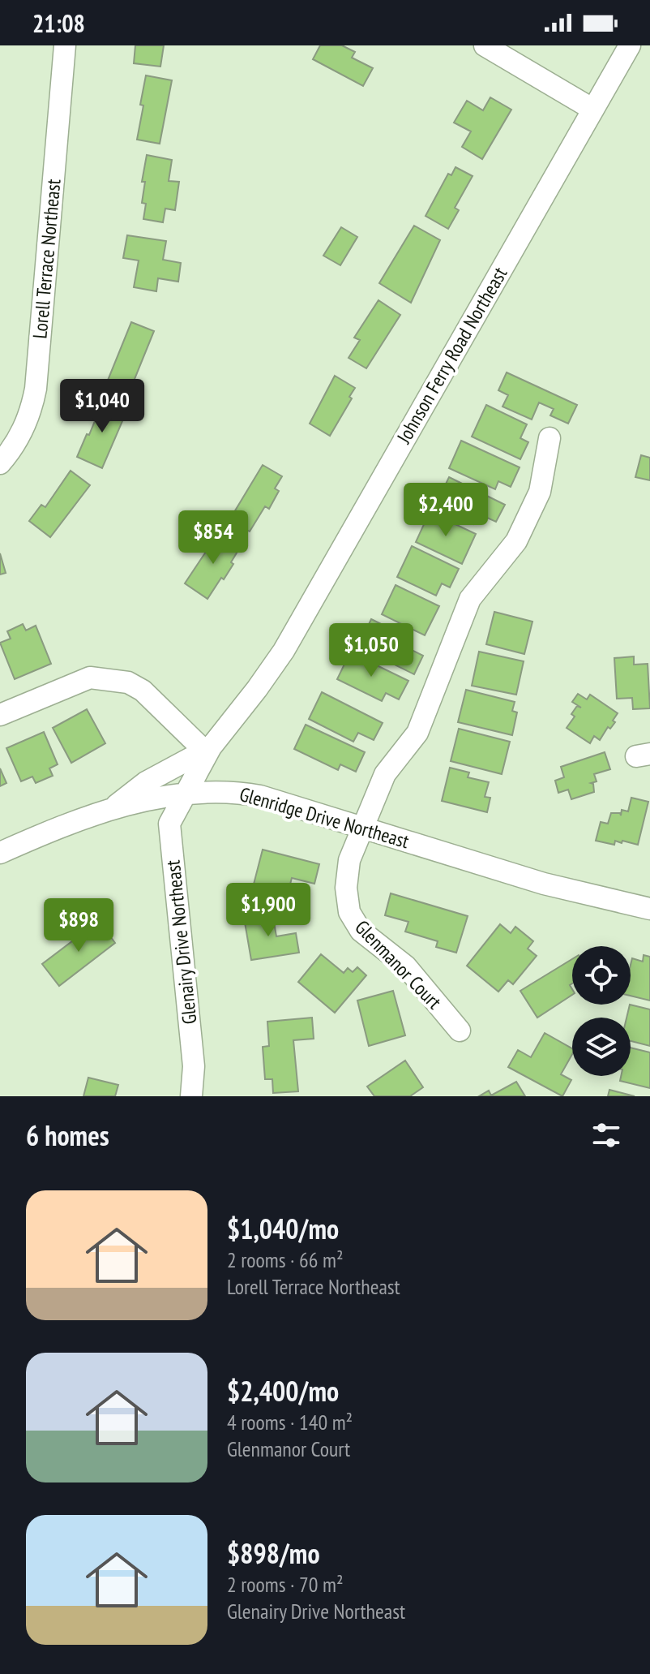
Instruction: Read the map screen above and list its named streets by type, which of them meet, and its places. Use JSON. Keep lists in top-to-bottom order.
{
  "streets": {
    "street": [
      "Lorell Terrace Northeast",
      "Johnson Ferry Road Northeast",
      "Glenridge Drive Northeast",
      "Glenairy Drive Northeast",
      "Glenmanor Court"
    ]
  },
  "crossings": [
    ["Johnson Ferry Road Northeast", "Glenridge Drive Northeast"],
    ["Johnson Ferry Road Northeast", "Glenairy Drive Northeast"],
    ["Glenridge Drive Northeast", "Glenairy Drive Northeast"],
    ["Glenridge Drive Northeast", "Glenmanor Court"]
  ],
  "page": {
    "status": "21:08",
    "price": [
      "$1,040",
      "$2,400",
      "$854",
      "$1,050",
      "$1,900",
      "$898"
    ],
    "heading": "6 homes",
    "list": [
      {
        "name": "$1,040/mo",
        "note": "2 rooms · 66 m² · Lorell Terrace Northeast"
      },
      {
        "name": "$2,400/mo",
        "note": "4 rooms · 140 m² · Glenmanor Court"
      },
      {
        "name": "$898/mo",
        "note": "2 rooms · 70 m² · Glenairy Drive Northeast"
      }
    ]
  }
}
